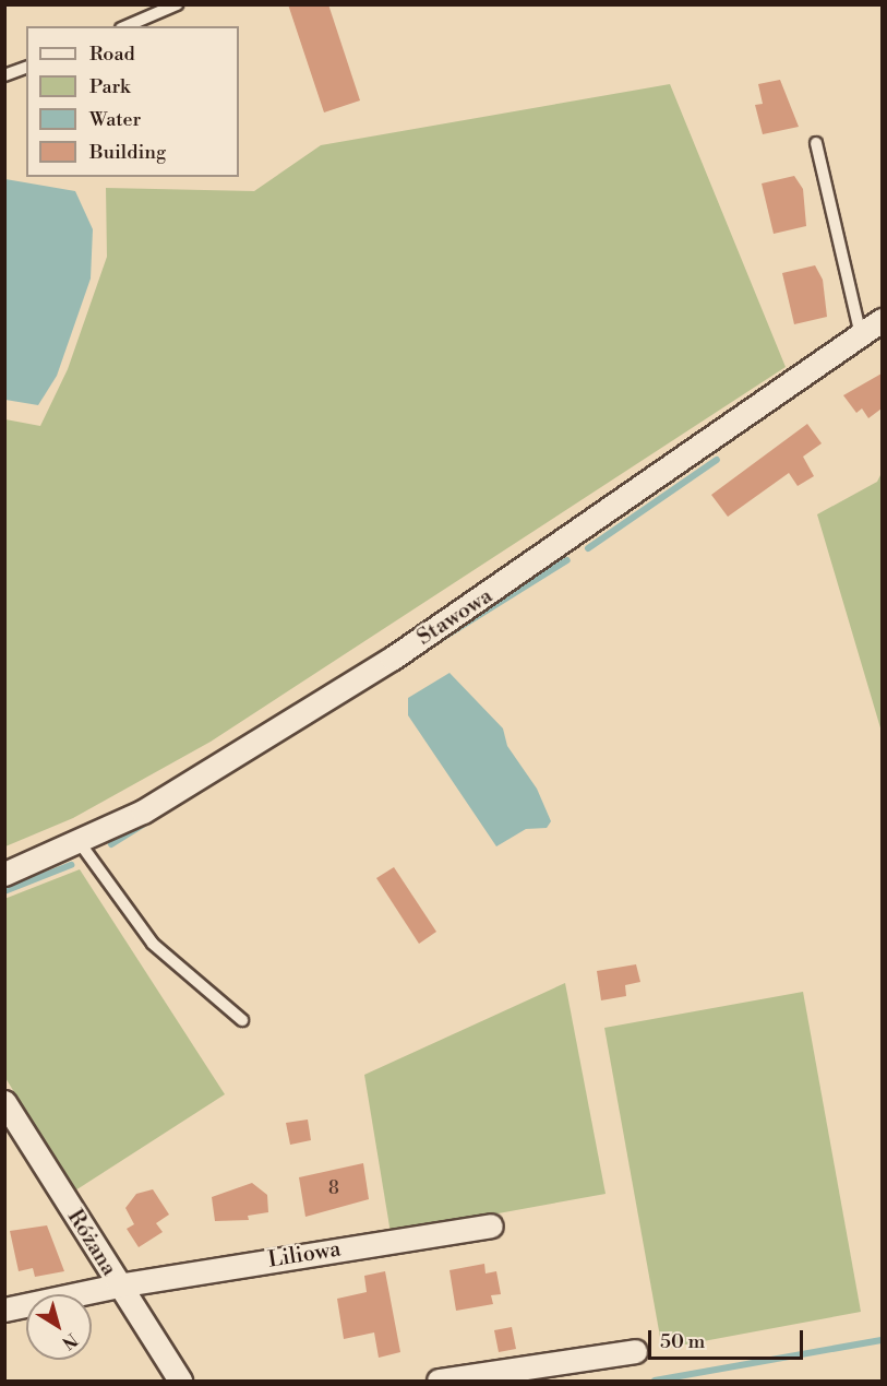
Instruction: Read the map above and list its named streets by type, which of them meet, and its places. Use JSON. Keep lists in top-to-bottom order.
{
  "streets": {
    "street": ["Stawowa", "Różana", "Liliowa"]
  },
  "crossings": [
    ["Różana", "Liliowa"]
  ],
  "house_numbers": ["8"],
  "legend": [
    "Road",
    "Park",
    "Water",
    "Building"
  ],
  "scale_bar": "50 m",
  "north": "bottom right"
}
